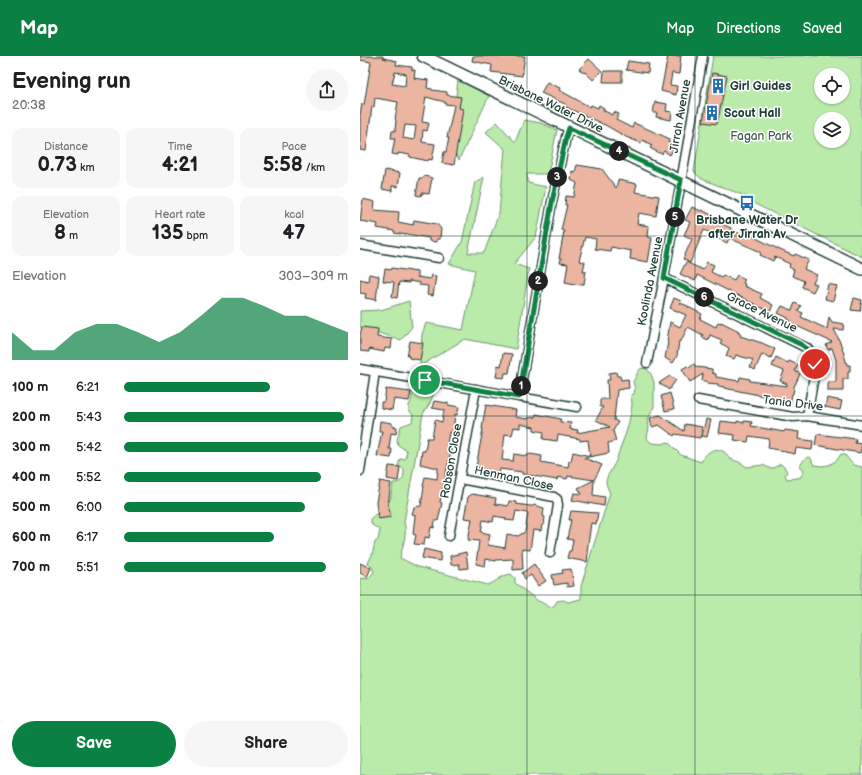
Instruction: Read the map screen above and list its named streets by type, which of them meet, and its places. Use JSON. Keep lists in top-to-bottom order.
{
  "streets": {
    "main road": ["Brisbane Water Drive"],
    "street": [
      "Jirrah Avenue",
      "Koolinda Avenue",
      "Grace Avenue",
      "Tania Drive",
      "Robson Close",
      "Henman Close"
    ]
  },
  "crossings": [
    ["Brisbane Water Drive", "Jirrah Avenue"],
    ["Brisbane Water Drive", "Koolinda Avenue"],
    ["Jirrah Avenue", "Koolinda Avenue"],
    ["Koolinda Avenue", "Grace Avenue"],
    ["Grace Avenue", "Tania Drive"],
    ["Robson Close", "Henman Close"]
  ],
  "parks": ["Fagan Park"],
  "places": {
    "building": ["Girl Guides", "Scout Hall"],
    "bus stop": ["Brisbane Water Dr after Jirrah Av"]
  },
  "page": {
    "header": "Map",
    "nav": ["Map", "Directions", "Saved"],
    "heading": ["Evening run", "20:38"],
    "stats": [
      ["Distance", "0.73 km"],
      ["Time", "4:21"],
      ["Pace", "5:58 /km"],
      ["Elevation", "8 m"],
      ["Heart rate", "135 bpm"],
      ["kcal", "47"]
    ],
    "pins": [
      "4",
      "3",
      "5",
      "2",
      "6",
      "1"
    ],
    "chart": ["Elevation", "303–309 m"],
    "list": [
      {
        "name": "100 m",
        "note": "6:21"
      },
      {
        "name": "200 m",
        "note": "5:43"
      },
      {
        "name": "300 m",
        "note": "5:42"
      },
      {
        "name": "400 m",
        "note": "5:52"
      },
      {
        "name": "500 m",
        "note": "6:00"
      },
      {
        "name": "600 m",
        "note": "6:17"
      },
      {
        "name": "700 m",
        "note": "5:51"
      }
    ],
    "buttons": ["Save", "Share"]
  }
}
